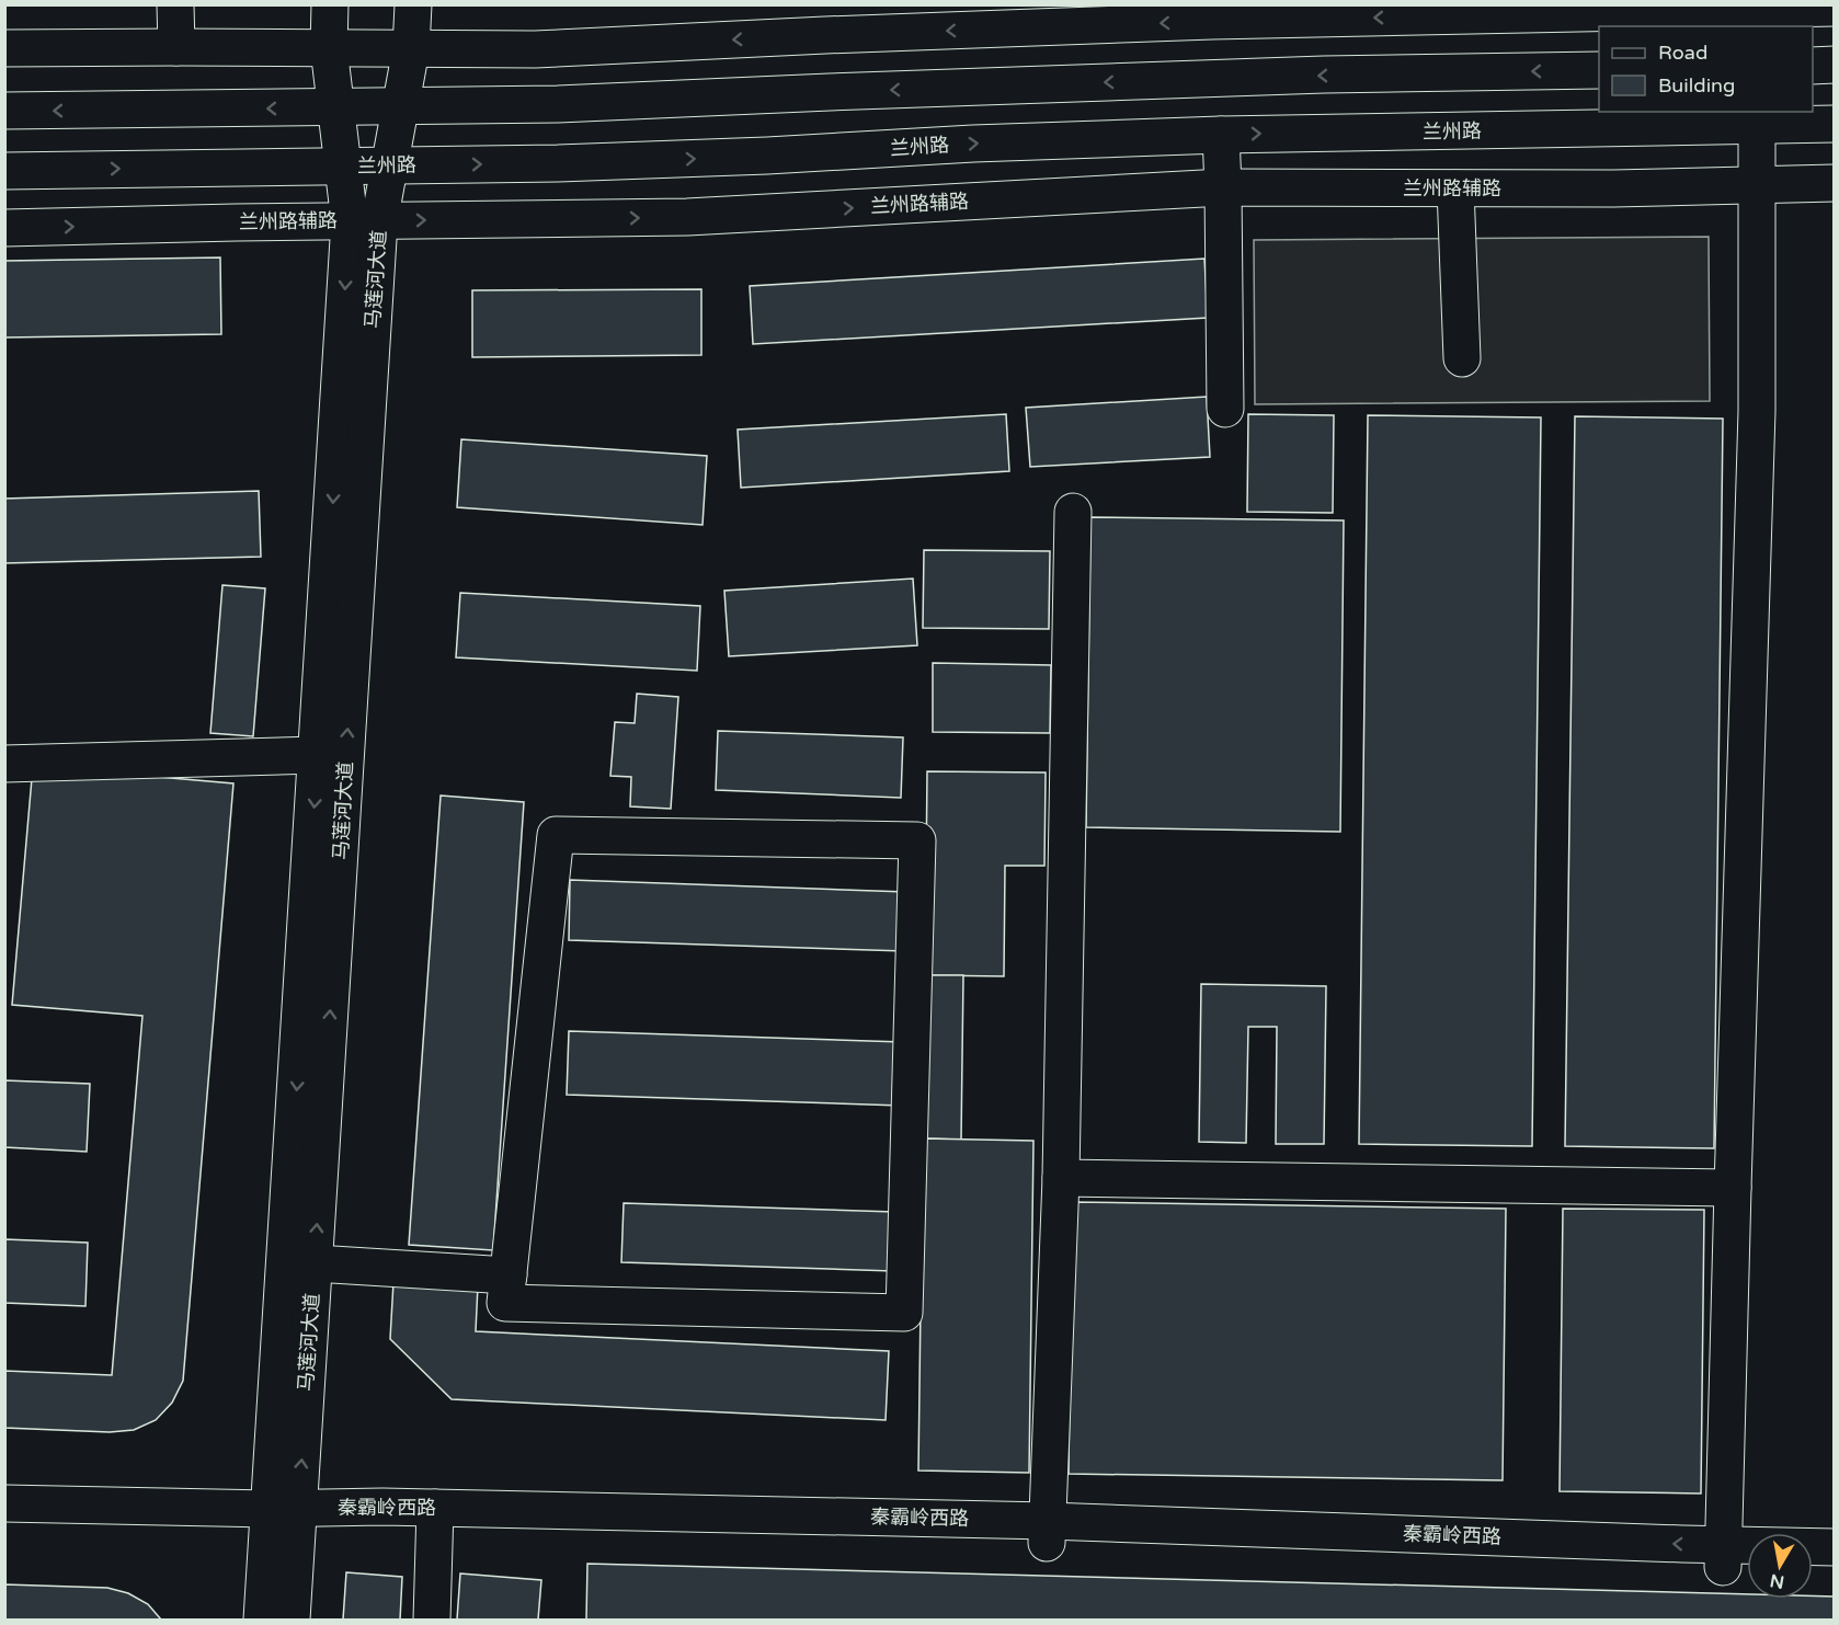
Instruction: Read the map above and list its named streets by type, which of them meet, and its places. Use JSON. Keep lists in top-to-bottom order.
{
  "streets": {
    "street": [
      "兰州路",
      "兰州路辅路",
      "马莲河大道",
      "秦霸岭西路"
    ]
  },
  "crossings": [
    ["兰州路", "马莲河大道"],
    ["兰州路辅路", "马莲河大道"],
    ["马莲河大道", "秦霸岭西路"]
  ],
  "legend": ["Road", "Building"],
  "north": "bottom"
}
